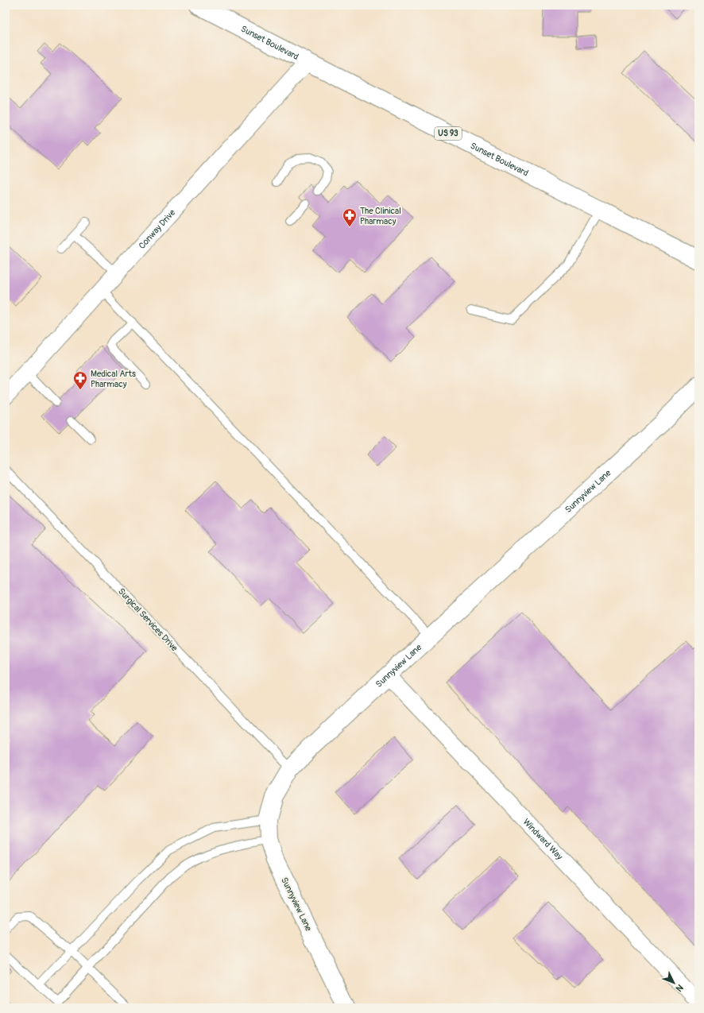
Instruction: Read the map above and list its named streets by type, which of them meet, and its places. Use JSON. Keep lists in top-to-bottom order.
{
  "streets": {
    "street": [
      "Sunset Boulevard",
      "US 93",
      "Conway Drive",
      "Sunnyview Lane",
      "Windward Way"
    ],
    "lane": ["Surgical Services Drive"]
  },
  "crossings": [
    ["Sunset Boulevard", "Conway Drive"],
    ["Sunnyview Lane", "Surgical Services Drive"],
    ["Sunnyview Lane", "Windward Way"]
  ],
  "places": {
    "pharmacy": ["The Clinical Pharmacy", "Medical Arts Pharmacy"]
  },
  "north": "bottom right"
}
